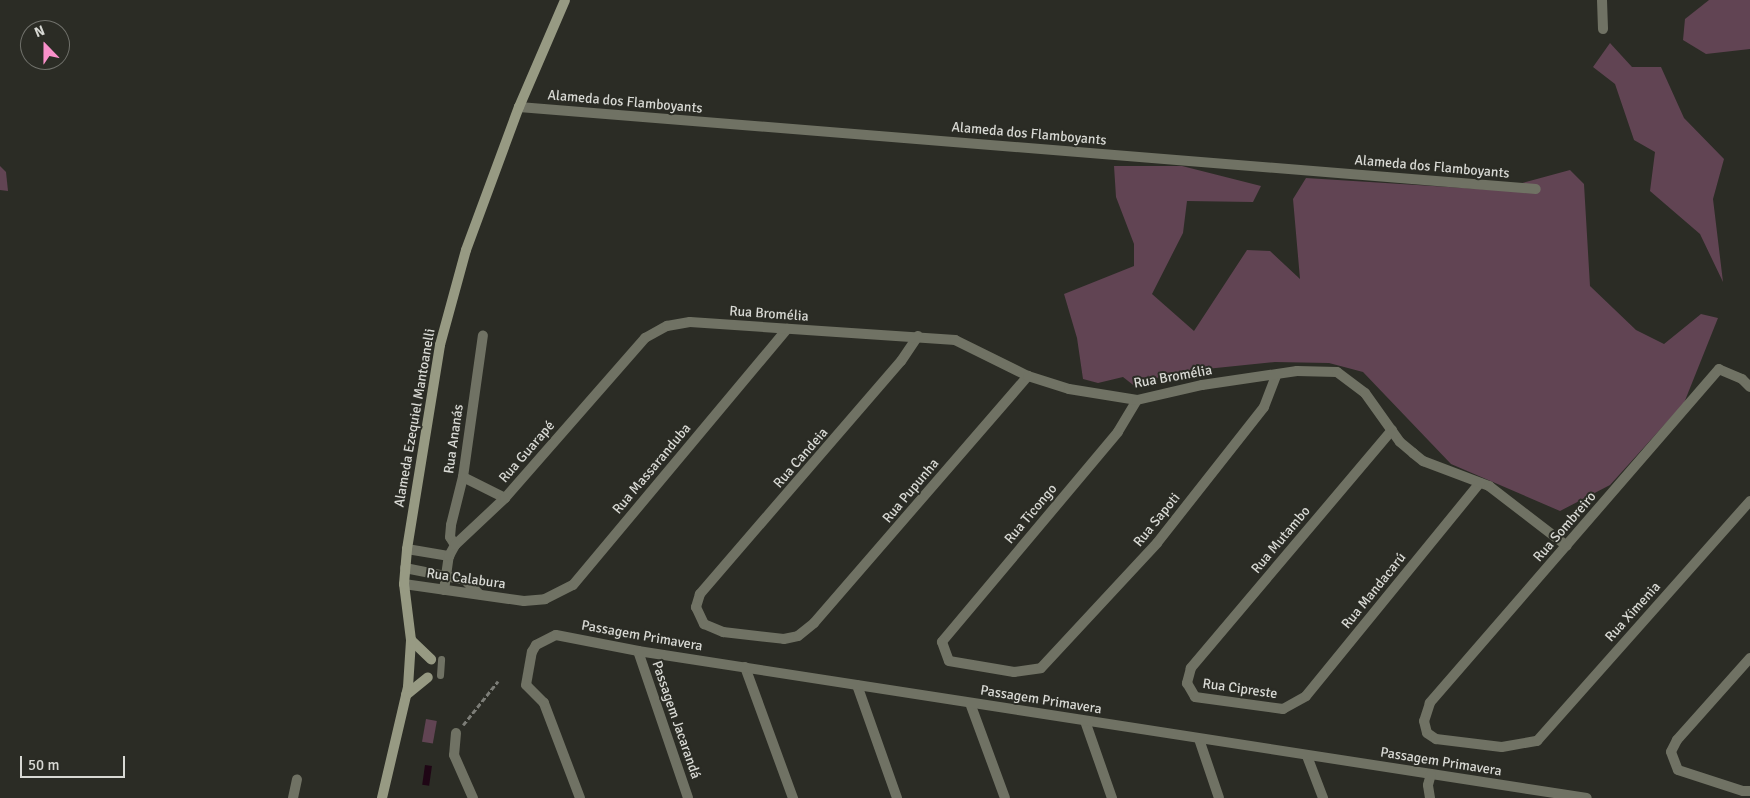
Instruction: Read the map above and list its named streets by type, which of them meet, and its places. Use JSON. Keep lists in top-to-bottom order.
{
  "streets": {
    "main road": ["Alameda Ezequiel Mantoanelli"],
    "street": [
      "Alameda dos Flamboyants",
      "Rua Bromélia",
      "Rua Ananás",
      "Rua Guarapé",
      "Rua Candeia",
      "Rua Massaranduba",
      "Rua Pupunha",
      "Rua Ticongo",
      "Rua Sapoti",
      "Rua Sombreiro",
      "Rua Mutambo",
      "Rua Calabura",
      "Rua Mandacarú",
      "Rua Ximenia",
      "Passagem Primavera",
      "Rua Cipreste",
      "Passagem Jacarandá"
    ]
  },
  "crossings": [
    ["Alameda dos Flamboyants", "Alameda Ezequiel Mantoanelli"],
    ["Rua Bromélia", "Rua Guarapé"],
    ["Rua Bromélia", "Rua Candeia"],
    ["Rua Bromélia", "Rua Massaranduba"],
    ["Rua Bromélia", "Rua Pupunha"],
    ["Rua Bromélia", "Rua Ticongo"],
    ["Rua Bromélia", "Rua Sapoti"],
    ["Rua Bromélia", "Rua Sombreiro"],
    ["Rua Bromélia", "Rua Mutambo"],
    ["Rua Bromélia", "Rua Mandacarú"],
    ["Alameda Ezequiel Mantoanelli", "Rua Calabura"],
    ["Rua Ananás", "Rua Guarapé"],
    ["Rua Guarapé", "Rua Calabura"],
    ["Rua Candeia", "Rua Pupunha"],
    ["Rua Massaranduba", "Rua Calabura"],
    ["Rua Ticongo", "Rua Sapoti"],
    ["Rua Sombreiro", "Rua Ximenia"],
    ["Rua Mutambo", "Rua Cipreste"],
    ["Rua Mandacarú", "Rua Cipreste"],
    ["Passagem Primavera", "Passagem Jacarandá"]
  ],
  "scale_bar": "50 m",
  "north": "top"
}
